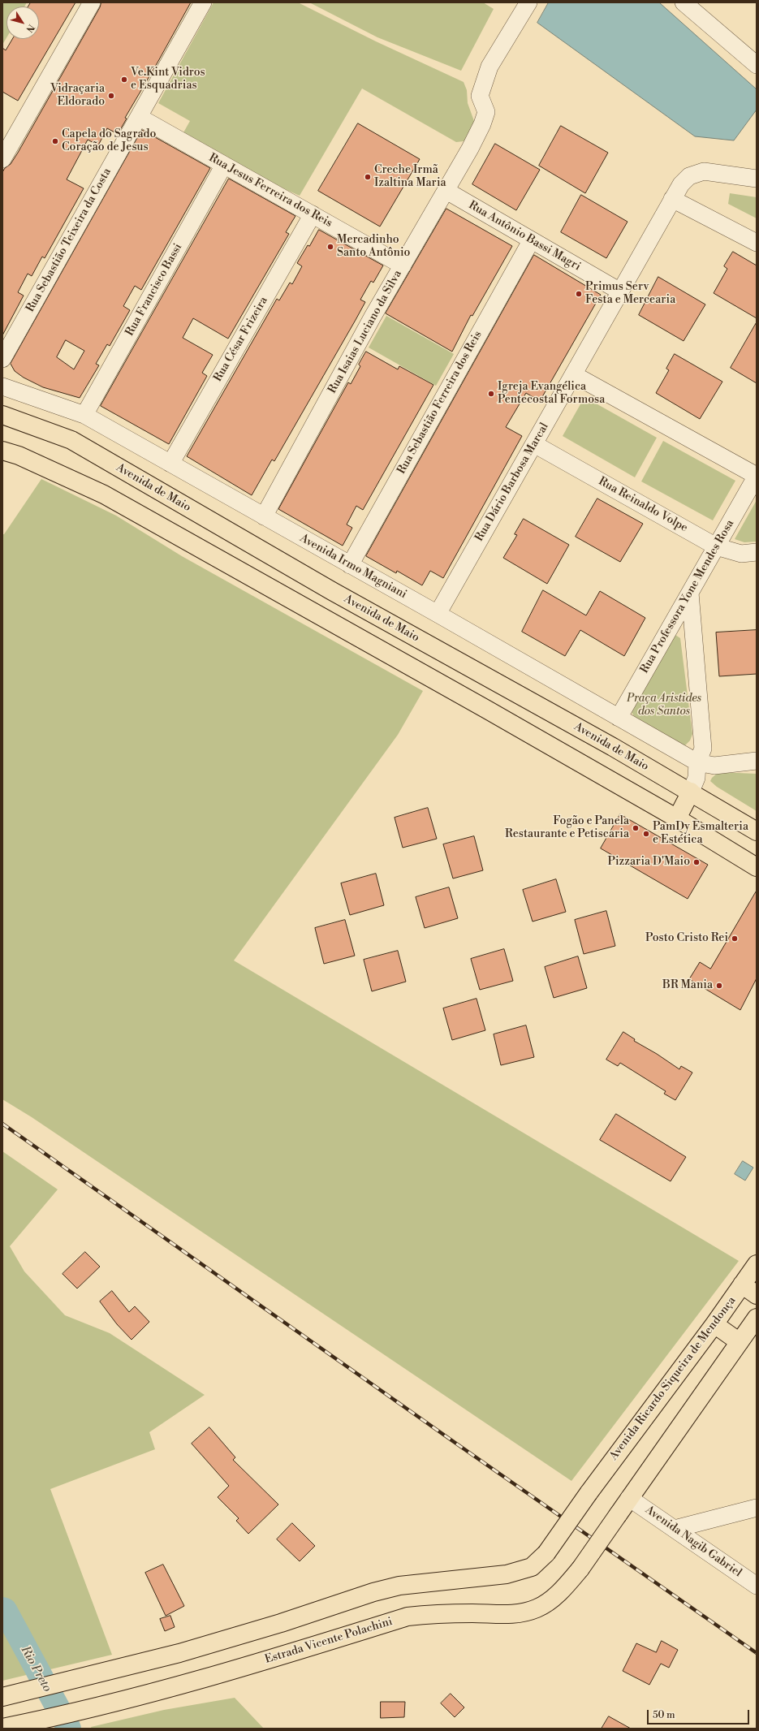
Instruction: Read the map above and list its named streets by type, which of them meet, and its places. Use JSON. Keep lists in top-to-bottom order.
{
  "streets": {
    "main road": ["Avenida de Maio", "Avenida Ricardo Siqueira de Mendonça", "Estrada Vicente Polachini"],
    "street": [
      "Rua Jesus Ferreira dos Reis",
      "Rua Antônio Bassi Magri",
      "Rua Sebastião Teixeira da Costa",
      "Rua Francisco Bassi",
      "Rua Isaias Luciano da Silva",
      "Rua César Frizeira",
      "Rua Sebastião Ferreira dos Reis",
      "Rua Dário Barbosa Marcal",
      "Rua Reinaldo Volpe",
      "Avenida Irmo Magniani",
      "Rua Professora Yone Mendes Rosa",
      "Avenida Nagib Gabriel"
    ]
  },
  "crossings": [
    ["Rua Jesus Ferreira dos Reis", "Rua Sebastião Teixeira da Costa"],
    ["Rua Jesus Ferreira dos Reis", "Rua Francisco Bassi"],
    ["Rua Jesus Ferreira dos Reis", "Rua Isaias Luciano da Silva"],
    ["Rua Jesus Ferreira dos Reis", "Rua César Frizeira"],
    ["Rua Antônio Bassi Magri", "Rua Isaias Luciano da Silva"],
    ["Rua Antônio Bassi Magri", "Rua Sebastião Ferreira dos Reis"],
    ["Rua Antônio Bassi Magri", "Rua Dário Barbosa Marcal"],
    ["Rua Francisco Bassi", "Avenida Irmo Magniani"],
    ["Rua Isaias Luciano da Silva", "Avenida Irmo Magniani"],
    ["Rua César Frizeira", "Avenida Irmo Magniani"],
    ["Rua Sebastião Ferreira dos Reis", "Avenida Irmo Magniani"],
    ["Rua Dário Barbosa Marcal", "Rua Reinaldo Volpe"],
    ["Rua Dário Barbosa Marcal", "Avenida Irmo Magniani"],
    ["Rua Reinaldo Volpe", "Rua Professora Yone Mendes Rosa"],
    ["Avenida Irmo Magniani", "Rua Professora Yone Mendes Rosa"],
    ["Avenida Nagib Gabriel", "Estrada Vicente Polachini"]
  ],
  "water": ["Rio Preto"],
  "parks": ["Praça Aristides dos Santos"],
  "places": [
    "Ve.Kint Vidros e Esquadrias",
    "Vidraçaria Eldorado",
    "Capela do Sagrado Coração de Jesus",
    "Creche Irmã Izaltina Maria",
    "Mercadinho Santo Antônio",
    "Primus Serv Festa e Mercearia",
    "Igreja Evangélica Pentecostal Formosa",
    "Fogão e Panela Restaurante e Petiscaria",
    "PamDy Esmalteria e Estética",
    "Pizzaria D'Maio",
    "Posto Cristo Rei",
    "BR Mania"
  ],
  "scale_bar": "50 m",
  "north": "bottom right"
}
